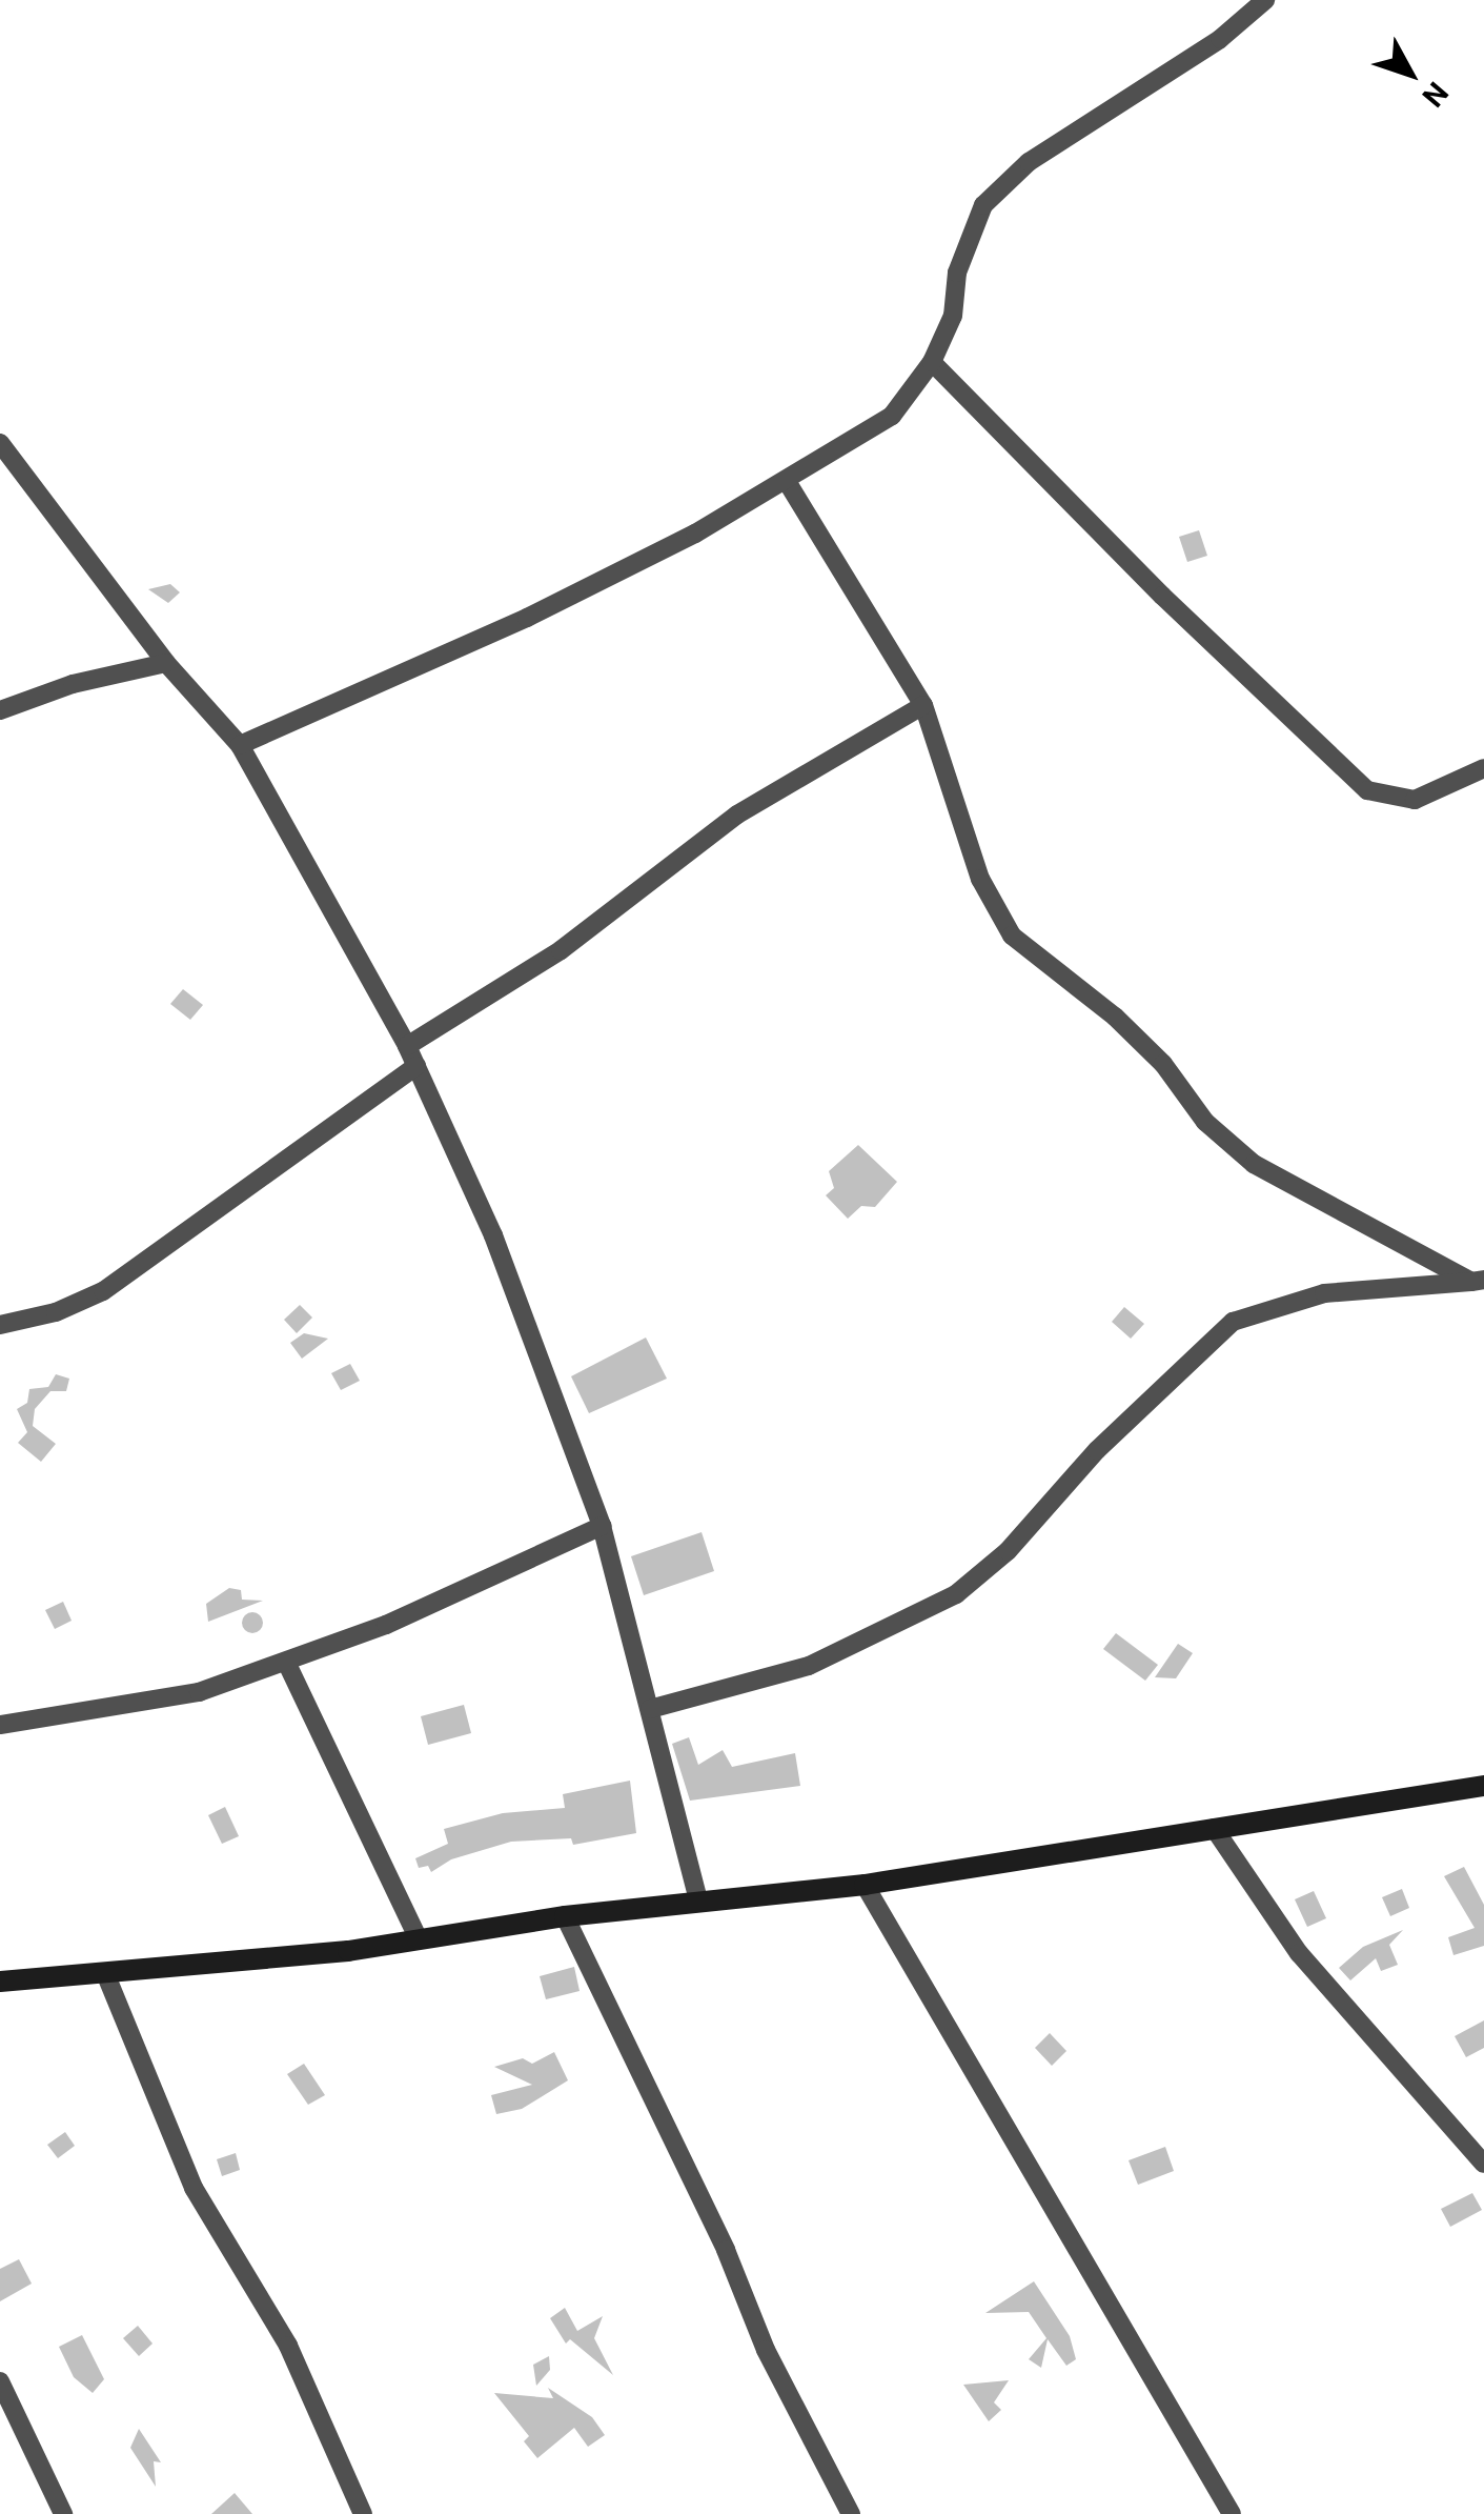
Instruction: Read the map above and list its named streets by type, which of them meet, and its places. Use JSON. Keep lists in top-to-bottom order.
{
  "north": "bottom right"
}
